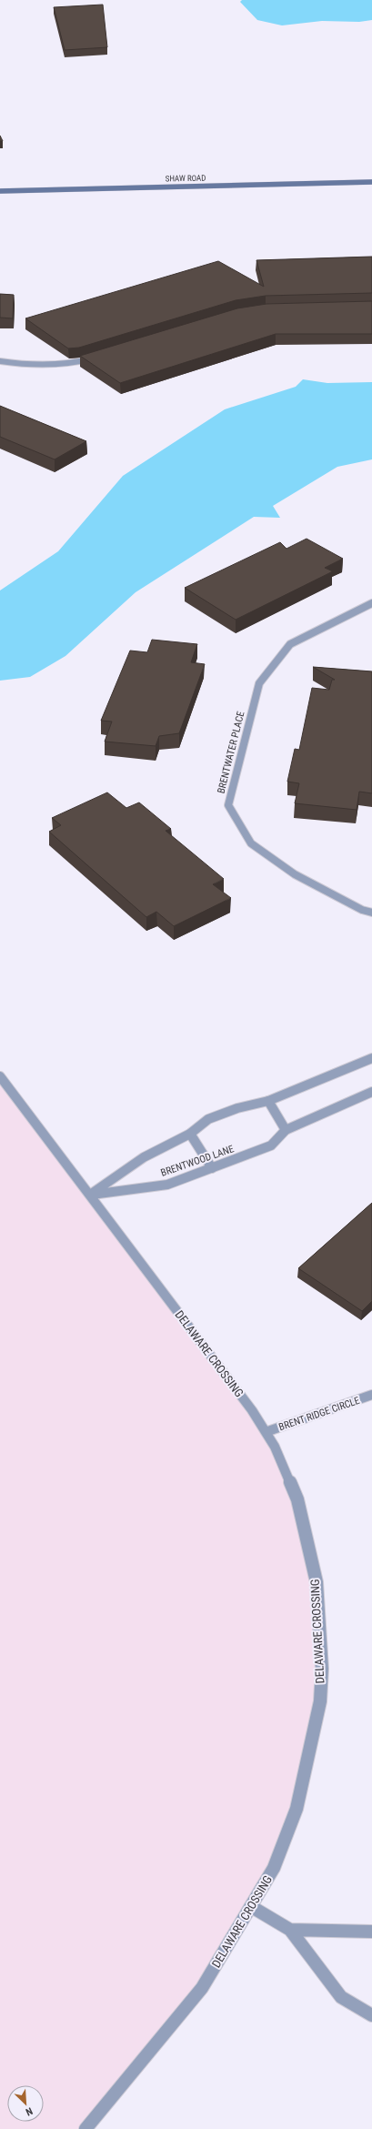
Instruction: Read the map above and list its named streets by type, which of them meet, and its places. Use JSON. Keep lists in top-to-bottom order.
{
  "streets": {
    "main road": ["SHAW ROAD"],
    "street": [
      "BRENTWATER PLACE",
      "BRENTWOOD LANE",
      "DELAWARE CROSSING",
      "BRENT RIDGE CIRCLE"
    ]
  },
  "crossings": [
    ["BRENTWOOD LANE", "DELAWARE CROSSING"],
    ["DELAWARE CROSSING", "BRENT RIDGE CIRCLE"]
  ],
  "north": "bottom right"
}
